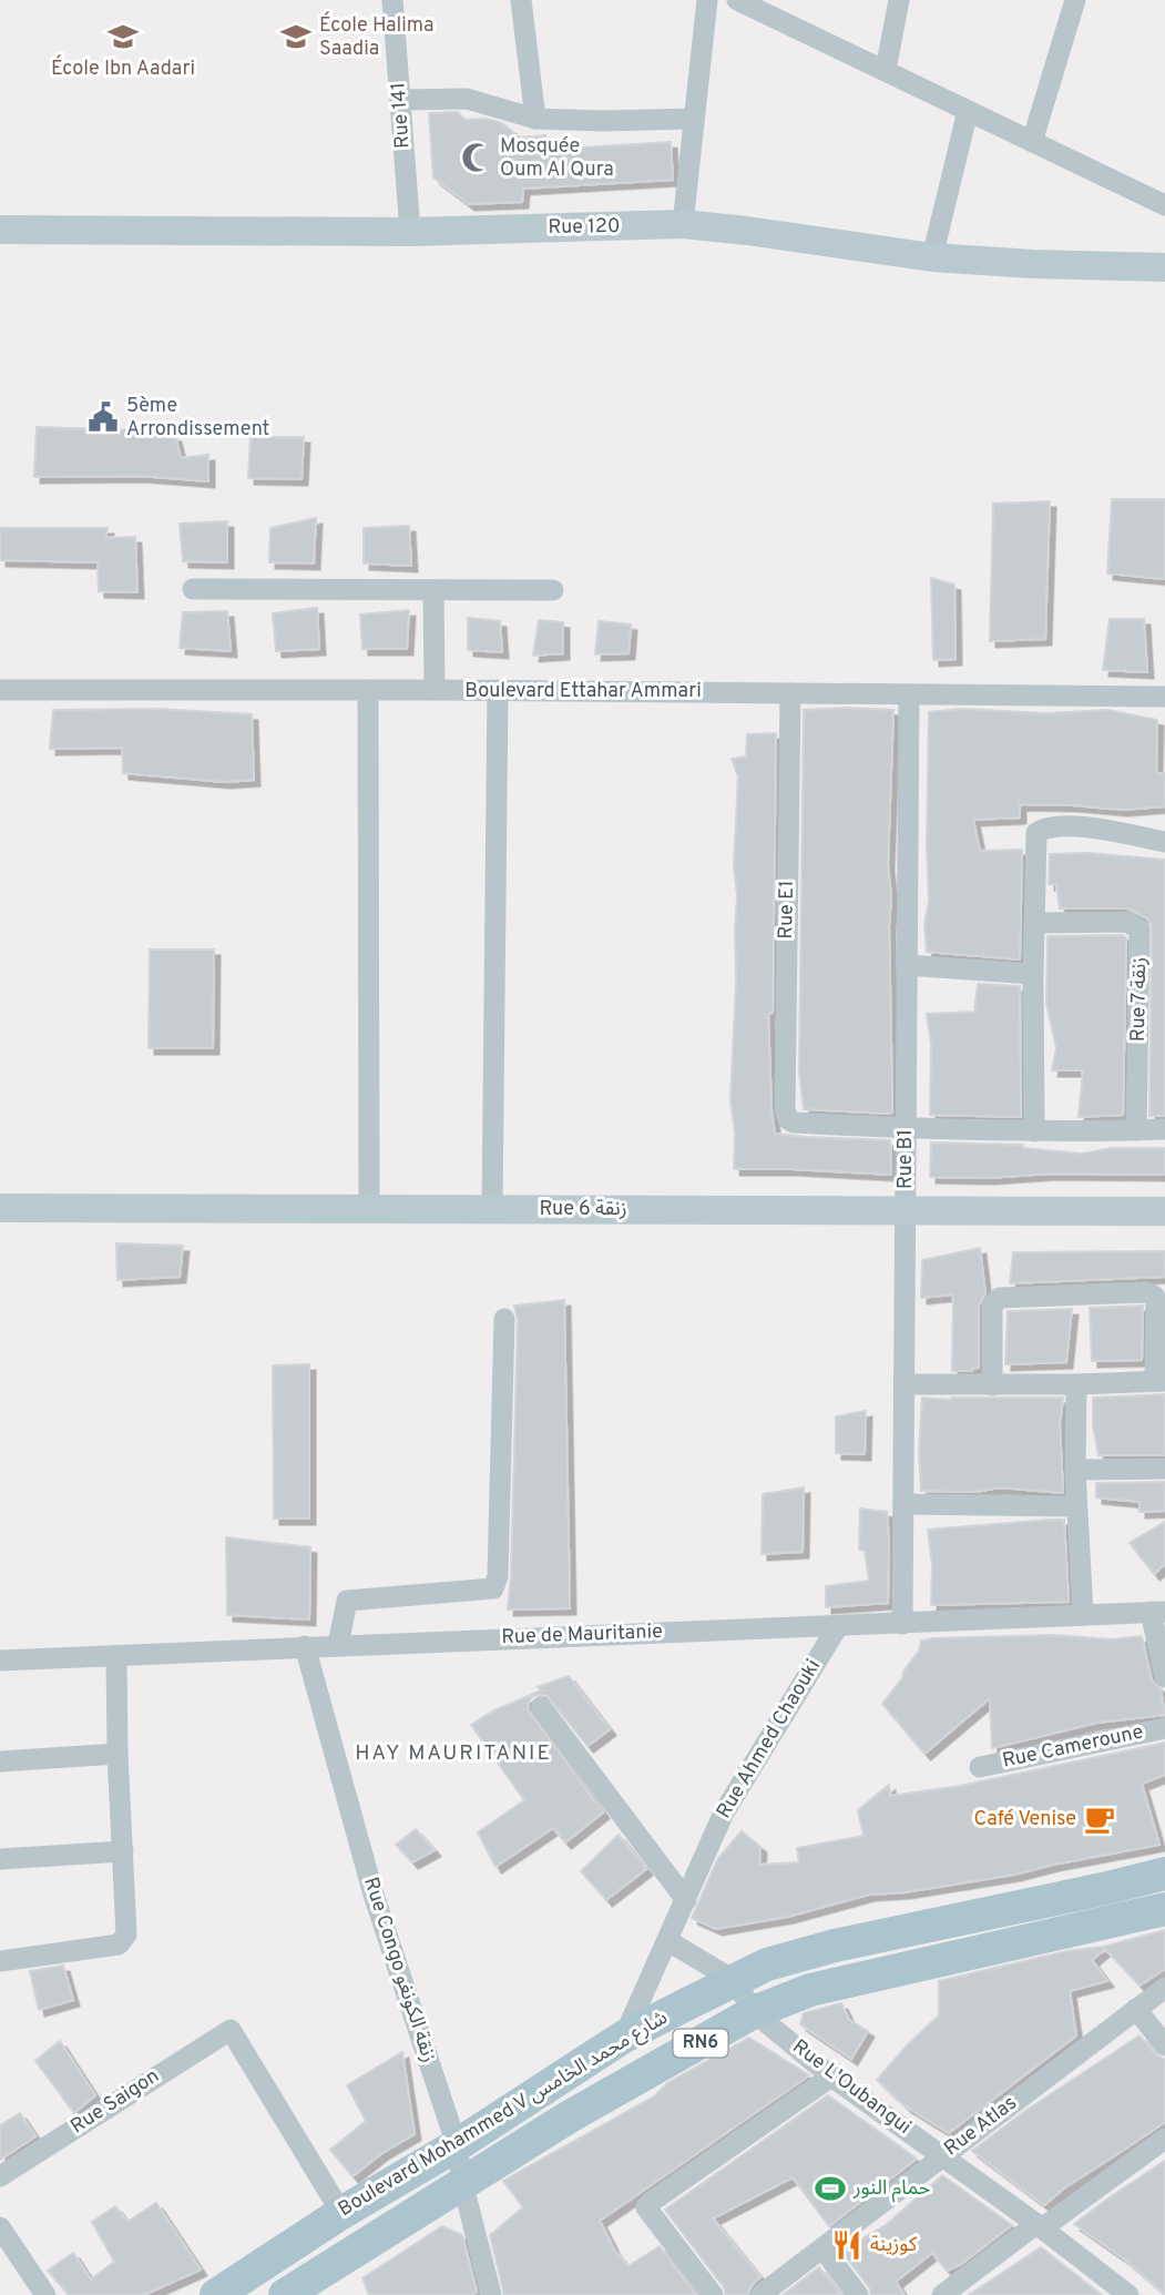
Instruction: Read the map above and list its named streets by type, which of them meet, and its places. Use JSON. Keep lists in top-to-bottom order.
{
  "streets": {
    "main road": ["RN6", "Boulevard Mohammed V شارع محمد الخامس"],
    "street": [
      "Rue 141",
      "Rue 120",
      "Boulevard Ettahar Ammari",
      "Rue E1",
      "Rue 7 زنقة",
      "Rue B1",
      "Rue 6 زنقة",
      "Rue de Mauritanie",
      "Rue Ahmed Chaouki",
      "Rue Cameroune",
      "Rue Congo زنقة الكونغو",
      "Rue L'Oubangui",
      "Rue Saigon",
      "Rue Atlas"
    ]
  },
  "crossings": [
    ["Rue 141", "Rue 120"],
    ["Boulevard Ettahar Ammari", "Rue E1"],
    ["Boulevard Ettahar Ammari", "Rue B1"],
    ["Rue E1", "Rue B1"],
    ["Rue B1", "Rue 6 زنقة"],
    ["Rue B1", "Rue de Mauritanie"],
    ["Rue de Mauritanie", "Rue Ahmed Chaouki"],
    ["Rue de Mauritanie", "Rue Congo زنقة الكونغو"],
    ["Rue Ahmed Chaouki", "Boulevard Mohammed V شارع محمد الخامس"],
    ["Rue Congo زنقة الكونغو", "Boulevard Mohammed V شارع محمد الخامس"],
    ["Rue L'Oubangui", "Boulevard Mohammed V شارع محمد الخامس"],
    ["Rue L'Oubangui", "Rue Atlas"],
    ["Rue Saigon", "Boulevard Mohammed V شارع محمد الخامس"]
  ],
  "districts": ["HAY MAURITANIE"],
  "places": {
    "school or university": ["École Ibn Aadari", "École Halima Saadia"],
    "mosque": ["Mosquée Oum Al Qura"],
    "public building": ["5ème Arrondissement"],
    "cafe": ["Café Venise"],
    "sports": ["حمام النور"],
    "restaurant": ["كوزينة"]
  }
}
